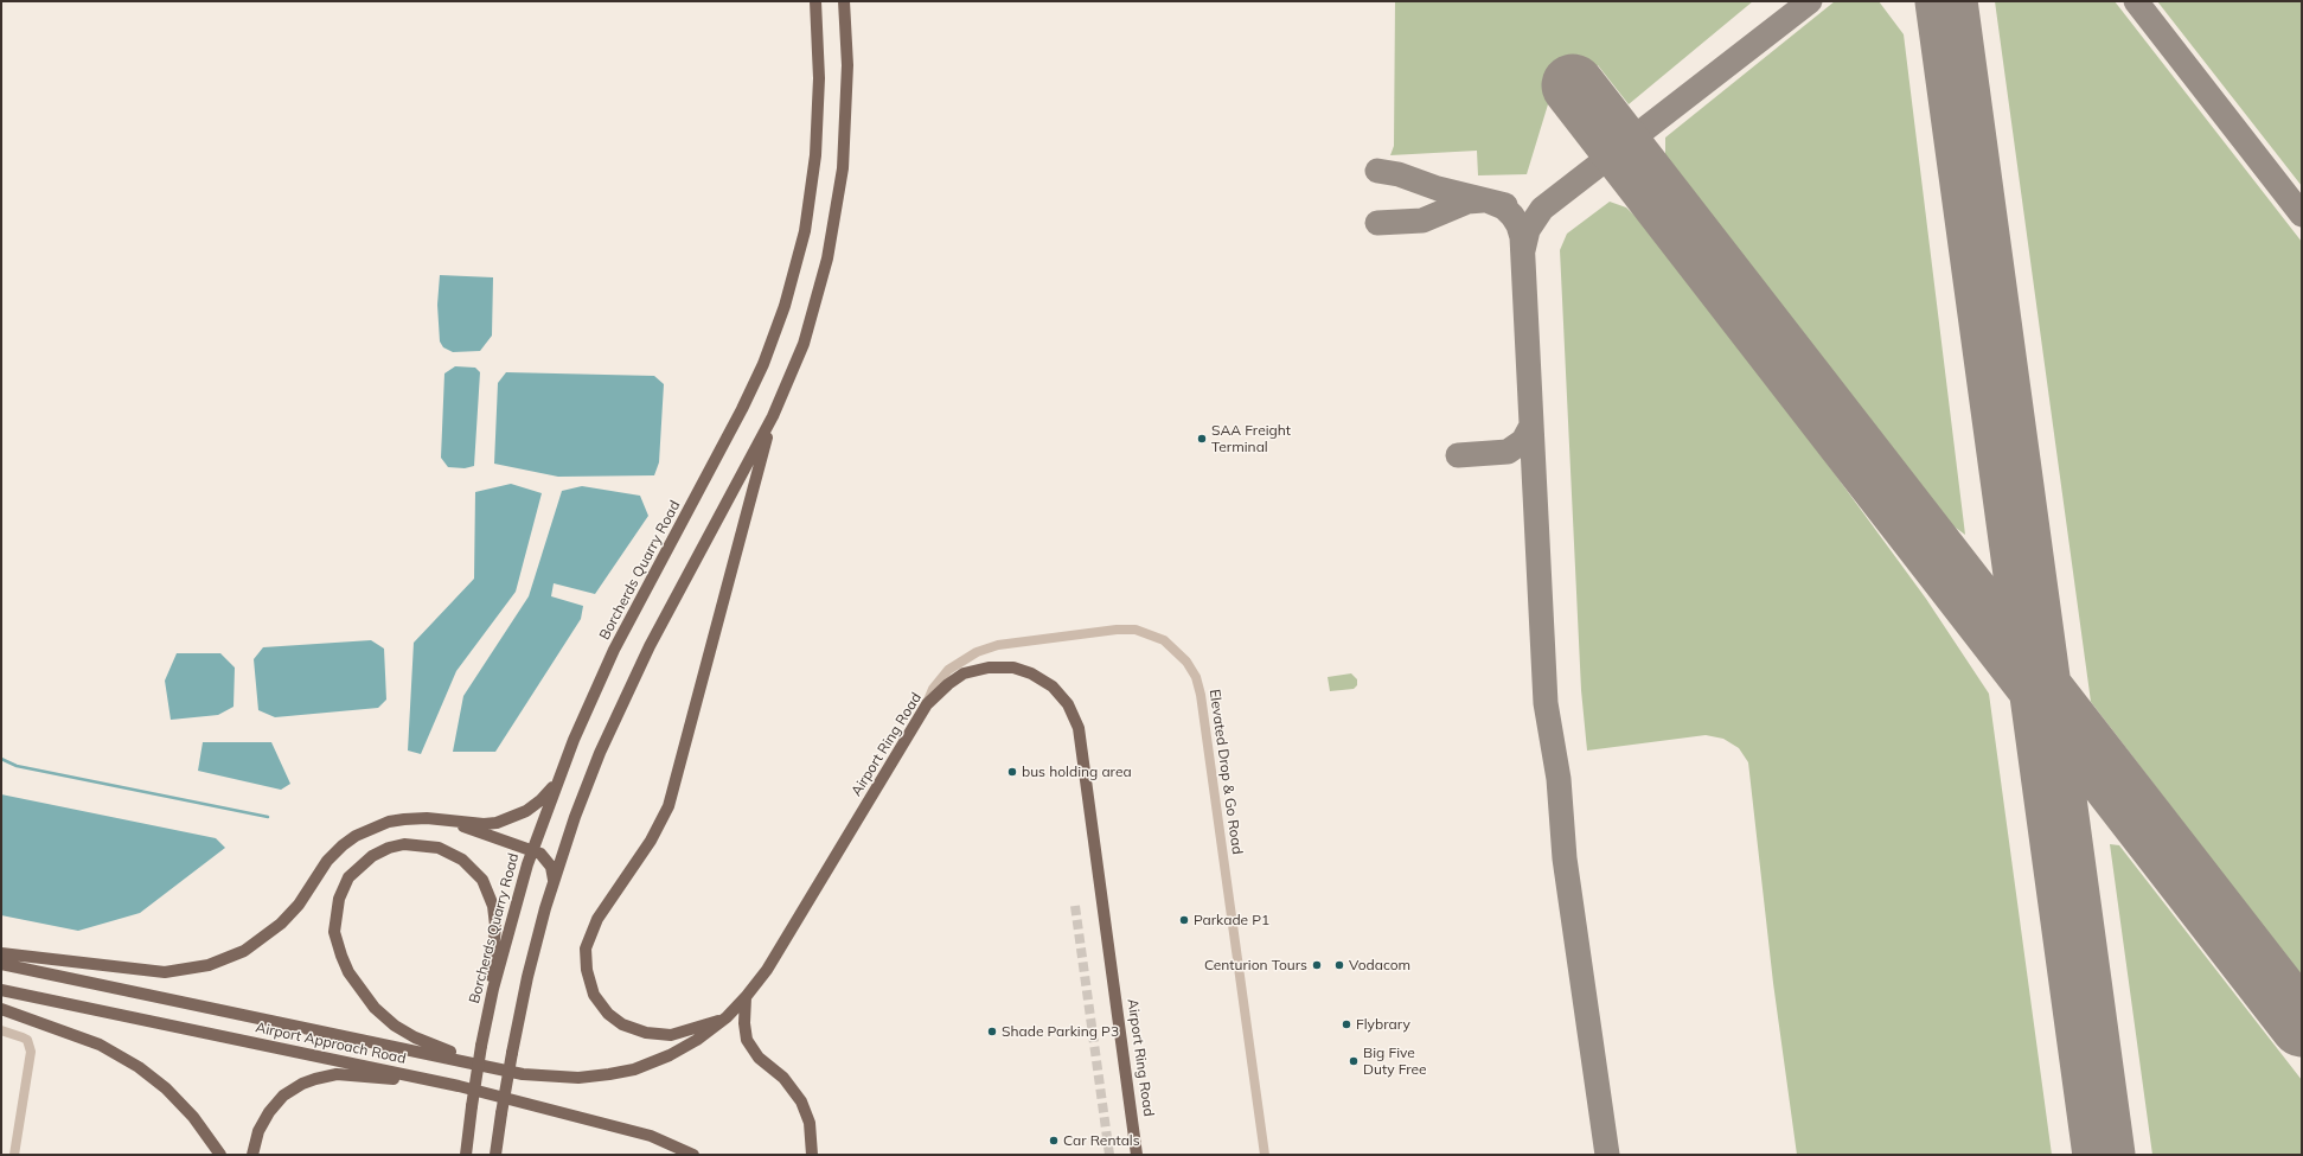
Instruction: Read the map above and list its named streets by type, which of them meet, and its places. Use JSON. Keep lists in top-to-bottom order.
{
  "streets": {
    "main road": ["Borcherds Quarry Road", "Airport Ring Road", "Airport Approach Road"],
    "street": ["Elevated Drop & Go Road"]
  },
  "crossings": [
    ["Airport Ring Road", "Elevated Drop & Go Road"],
    ["Airport Ring Road", "Airport Approach Road"]
  ],
  "places": [
    "SAA Freight Terminal",
    "bus holding area",
    "Parkade P1",
    "Centurion Tours",
    "Vodacom",
    "Flybrary",
    "Shade Parking P3",
    "Big Five Duty Free",
    "Car Rentals"
  ]
}
